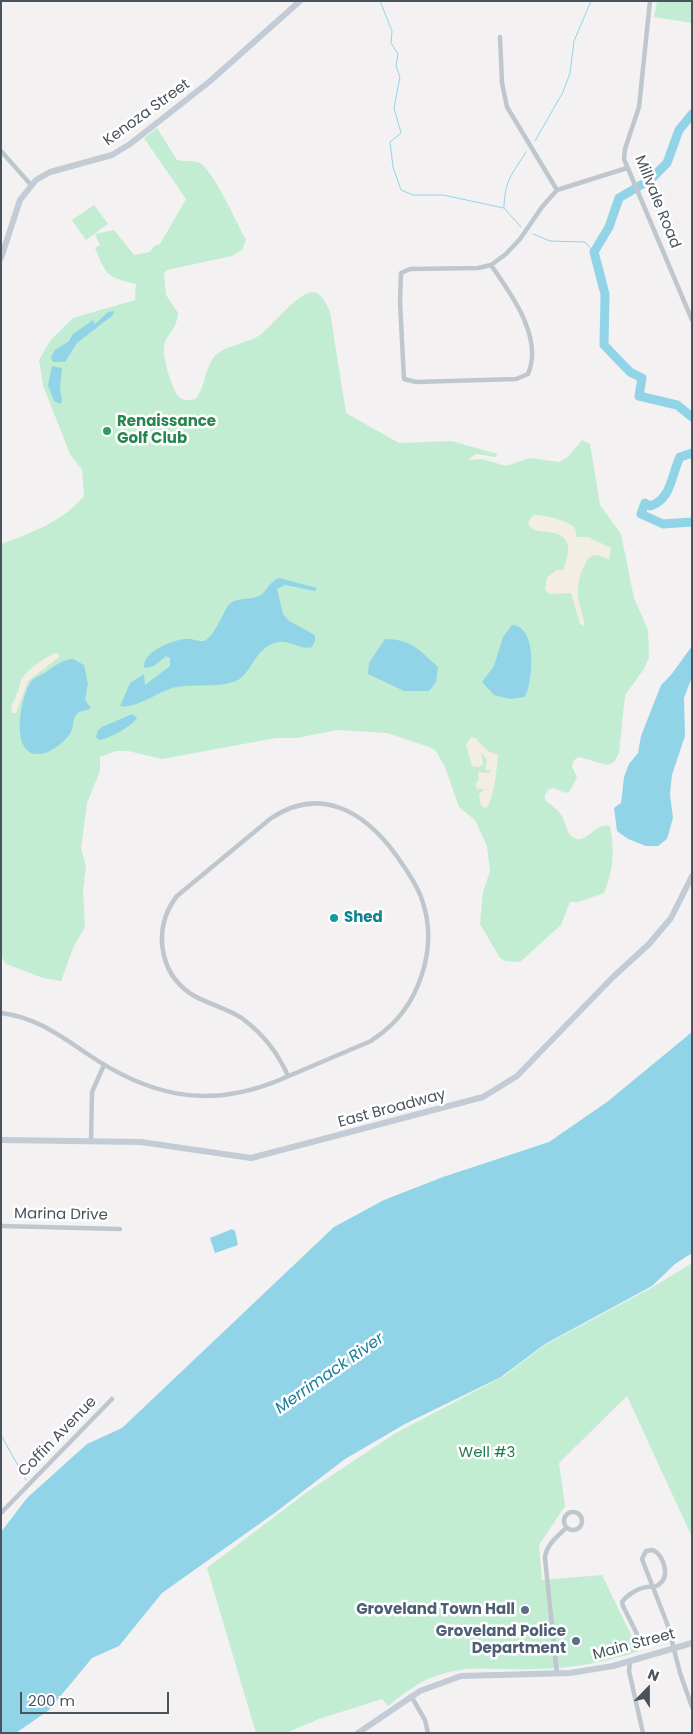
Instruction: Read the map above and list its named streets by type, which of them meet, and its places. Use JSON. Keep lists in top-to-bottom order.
{
  "streets": {
    "street": [
      "Kenoza Street",
      "Millvale Road",
      "East Broadway",
      "Marina Drive",
      "Coffin Avenue",
      "Main Street"
    ]
  },
  "water": ["Merrimack River"],
  "parks": ["Well #3"],
  "places": [
    "Renaissance Golf Club",
    "Shed",
    "Groveland Town Hall",
    "Groveland Police Department"
  ],
  "scale_bar": "200 m",
  "north": "top"
}
